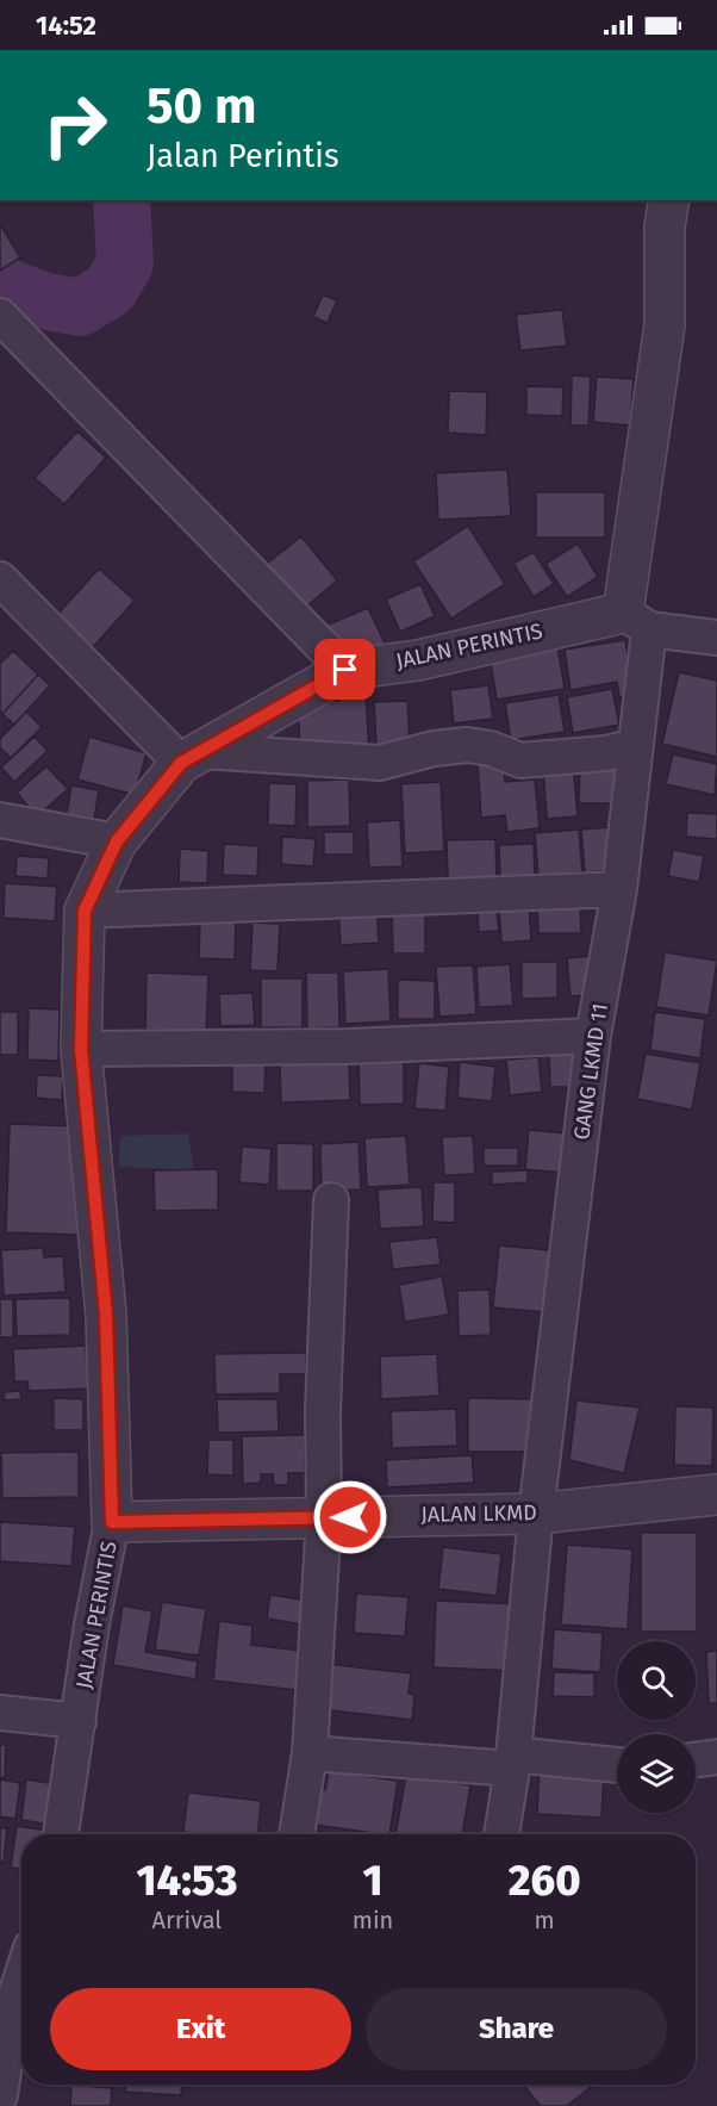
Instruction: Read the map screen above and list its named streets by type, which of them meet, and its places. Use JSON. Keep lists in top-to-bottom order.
{
  "streets": {
    "street": ["JALAN PERINTIS", "GANG LKMD 11", "JALAN LKMD"]
  },
  "crossings": [
    ["JALAN PERINTIS", "GANG LKMD 11"],
    ["JALAN PERINTIS", "JALAN LKMD"],
    ["GANG LKMD 11", "JALAN LKMD"]
  ],
  "page": {
    "status": "14:52",
    "turn": ["50 m", "Jalan Perintis"],
    "eta": [
      "14:53",
      "Arrival",
      "1",
      "min",
      "260",
      "m"
    ],
    "buttons": ["Exit", "Share"]
  }
}
